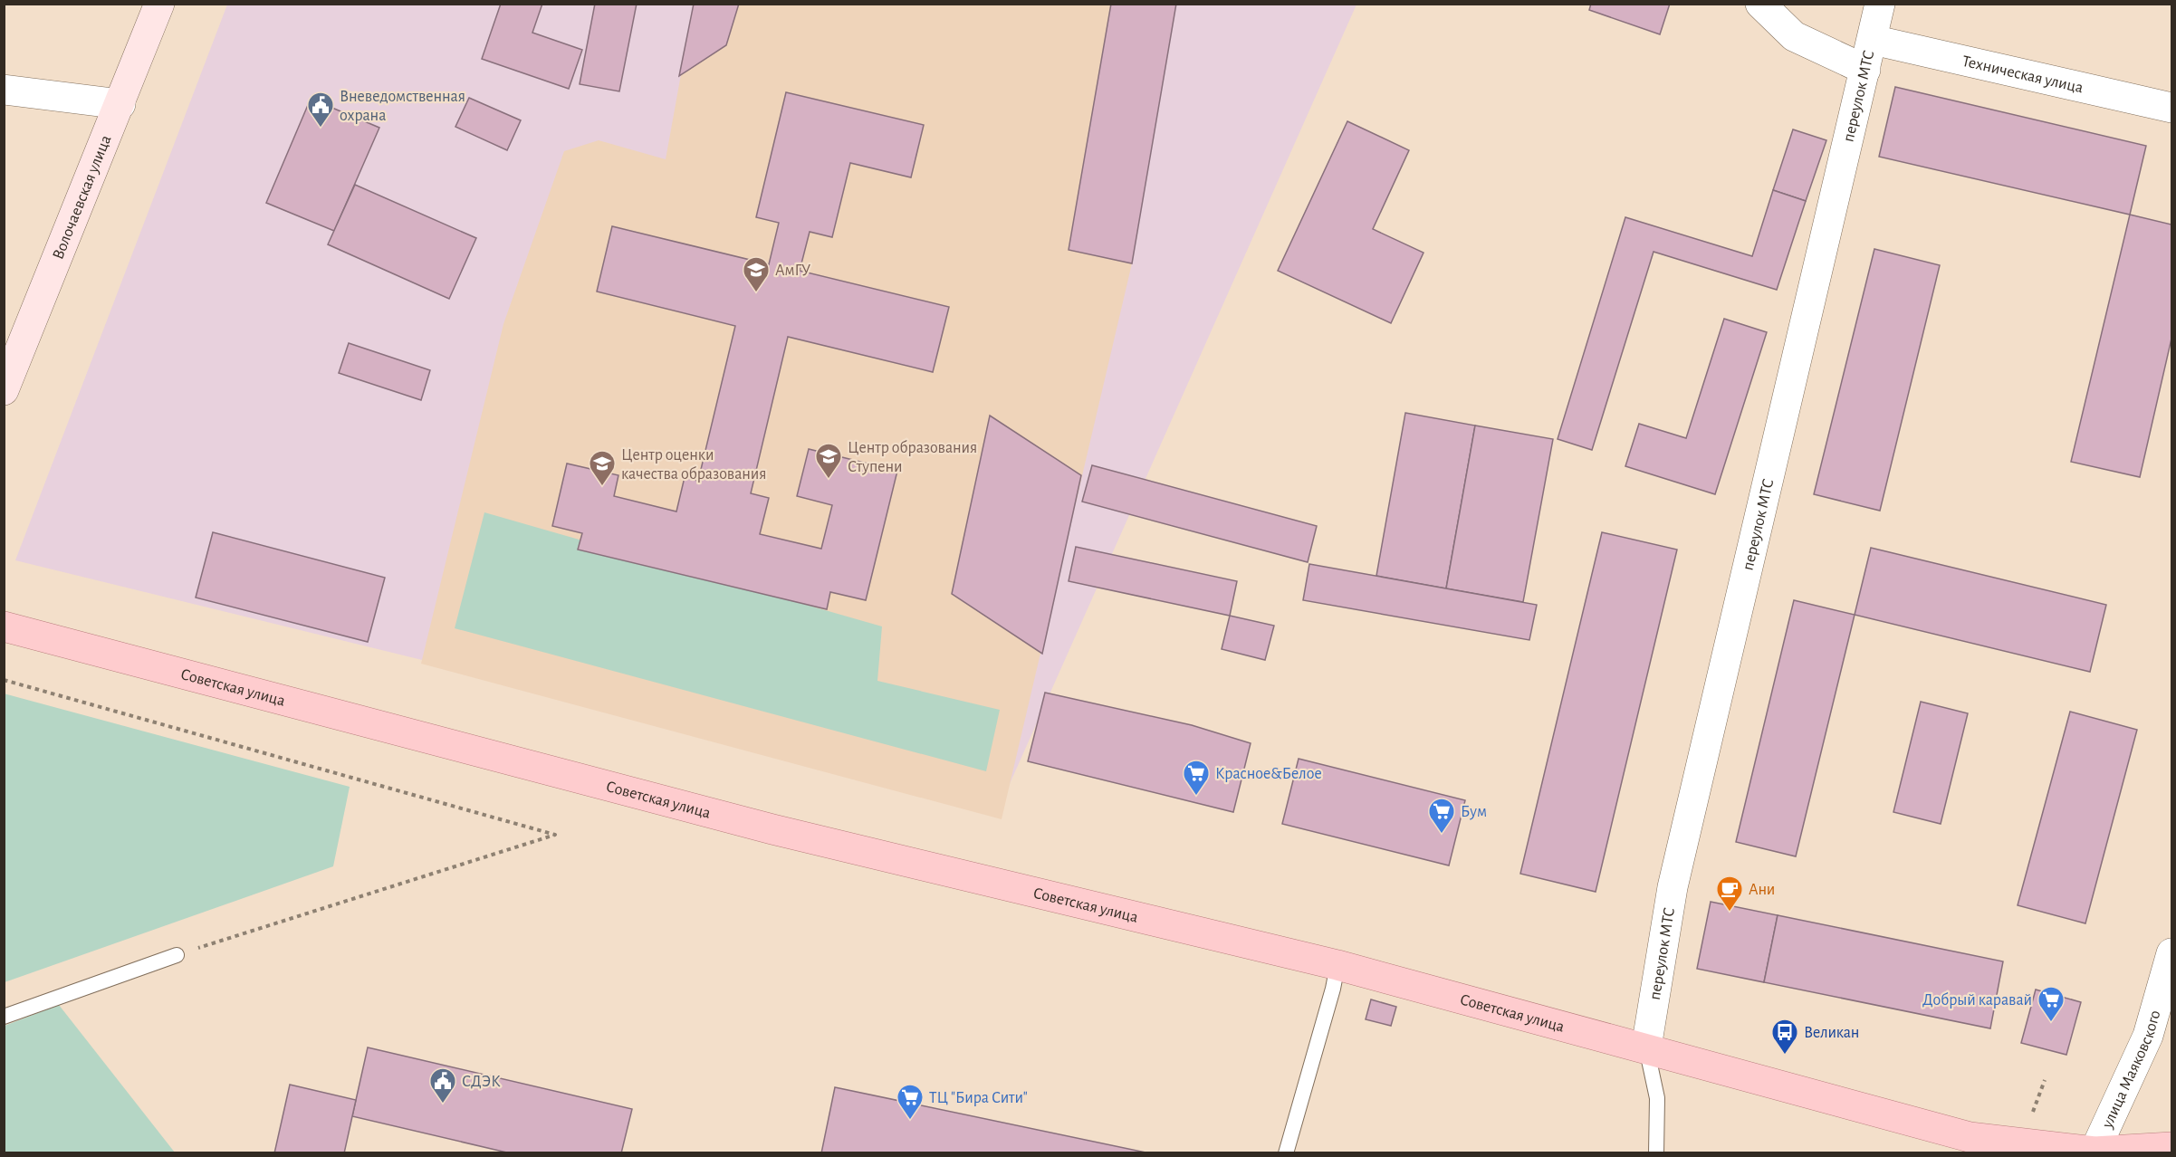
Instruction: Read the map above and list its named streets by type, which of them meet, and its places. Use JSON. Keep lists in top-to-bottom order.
{
  "streets": {
    "main road": ["Волочаевская улица", "Советская улица"],
    "street": ["Техническая улица", "переулок МТС", "улица Маяковского"]
  },
  "crossings": [
    ["Техническая улица", "переулок МТС"],
    ["переулок МТС", "Советская улица"],
    ["Советская улица", "улица Маяковского"]
  ],
  "places": {
    "public building": ["Вневедомственная охрана", "СДЭК"],
    "school or university": ["АмГУ", "Центр образования Ступени", "Центр оценки качества образования"],
    "supermarket": [
      "Красное&Белое",
      "Бум",
      "Добрый каравай",
      "ТЦ \"Бира Сити\""
    ],
    "cafe": ["Ани"],
    "bus stop": ["Великан"]
  }
}
